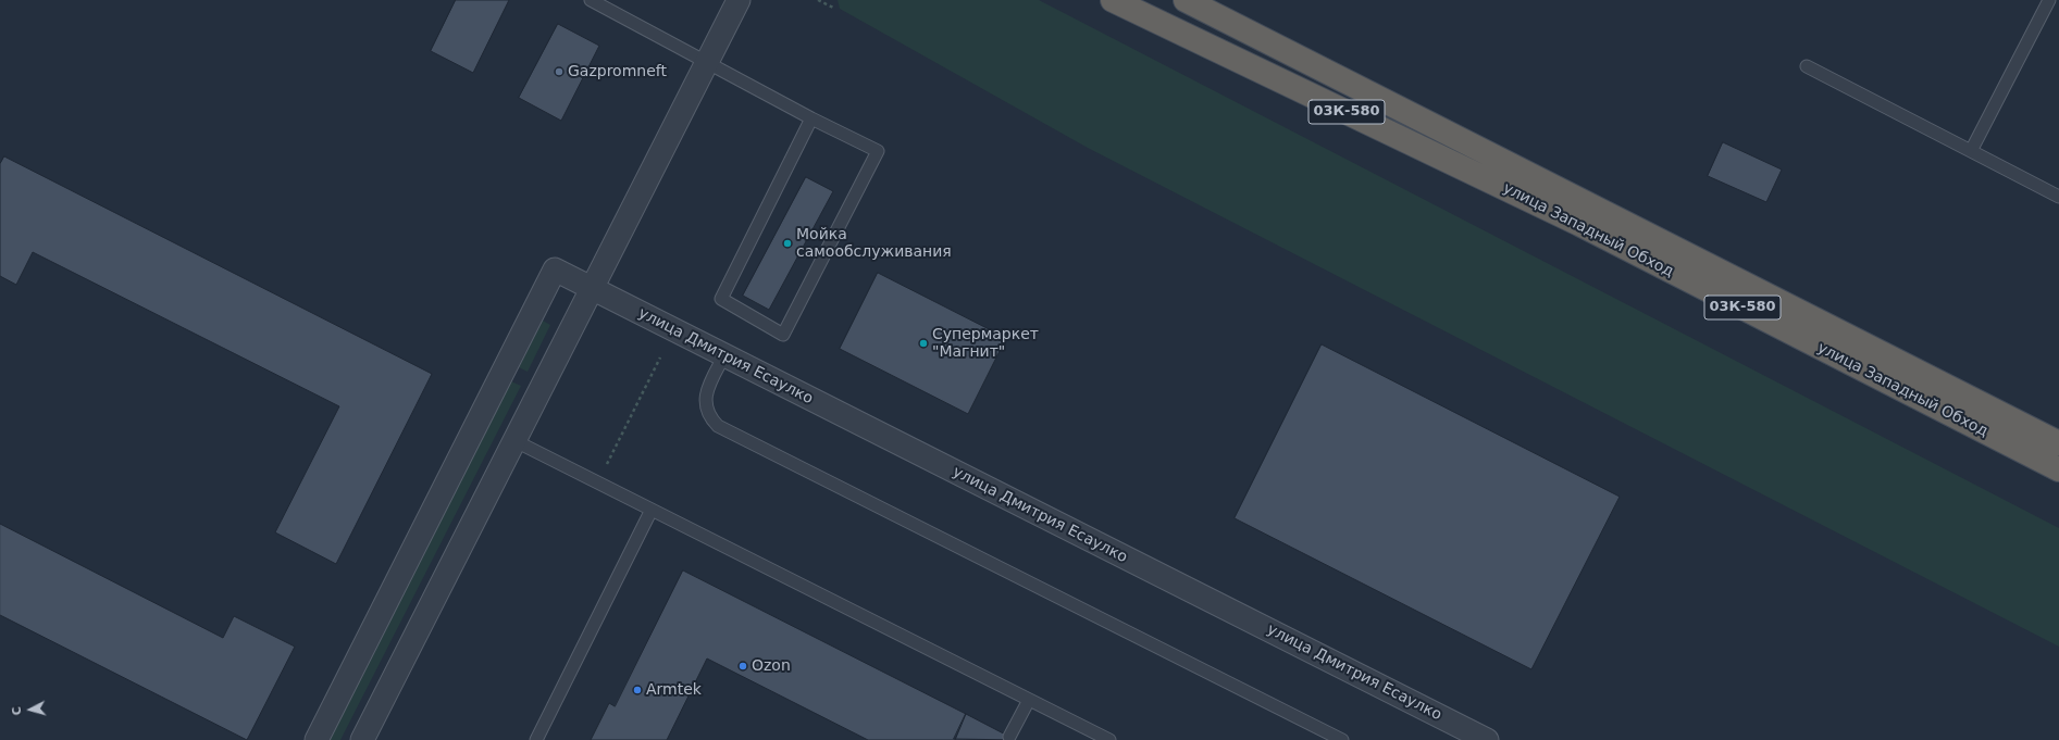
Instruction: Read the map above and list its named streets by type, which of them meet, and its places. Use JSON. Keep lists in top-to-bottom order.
{
  "streets": {
    "highway": ["03К-580", "улица Западный Обход"],
    "street": ["улица Дмитрия Есаулко"]
  },
  "places": [
    "Gazpromneft",
    "Мойка самообслуживания",
    "Супермаркет \"Магнит\"",
    "Ozon",
    "Armtek"
  ],
  "north": "left"
}
